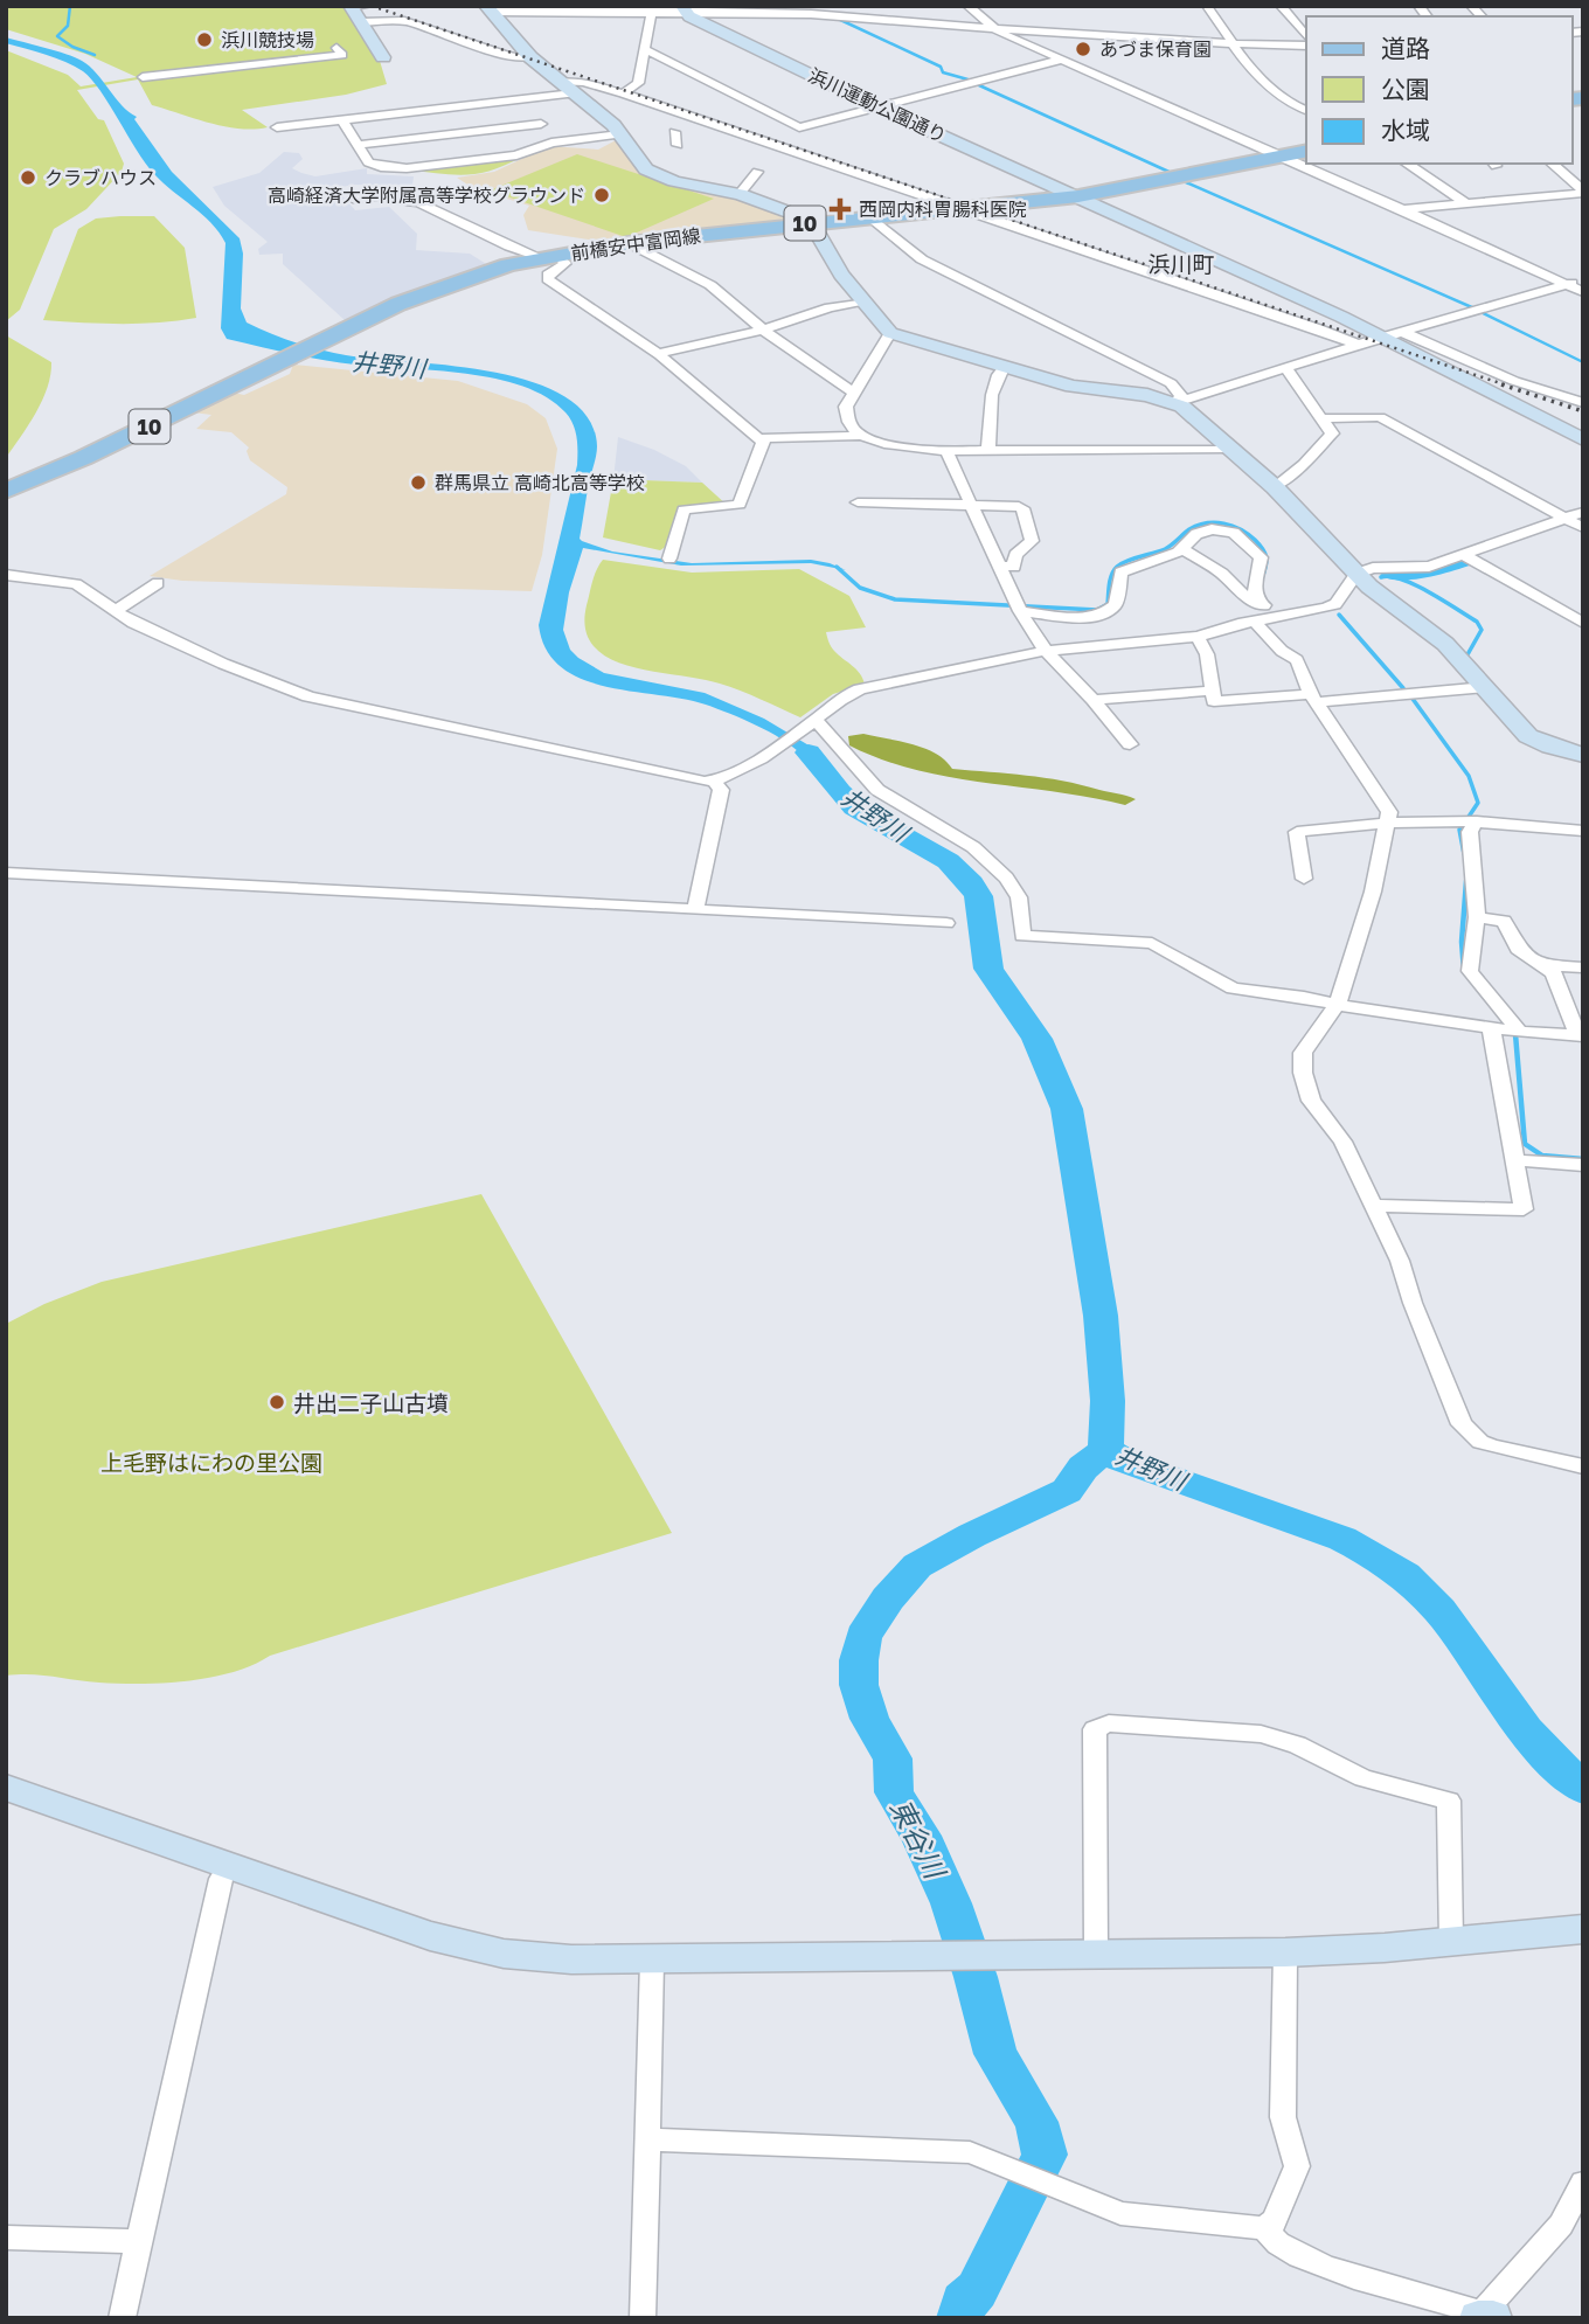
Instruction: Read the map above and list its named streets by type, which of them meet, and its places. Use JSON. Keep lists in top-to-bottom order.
{
  "streets": {
    "main road": ["10", "前橋安中富岡線"],
    "street": ["浜川運動公園通り"]
  },
  "crossings": [
    ["浜川運動公園通り", "前橋安中富岡線"]
  ],
  "districts": ["浜川町"],
  "water": ["井野川", "東谷川"],
  "parks": ["上毛野はにわの里公園"],
  "places": {
    "other": [
      "浜川競技場",
      "あづま保育園",
      "クラブハウス",
      "高崎経済大学附属高等学校グラウンド",
      "群馬県立 高崎北高等学校",
      "井出二子山古墳"
    ],
    "health": ["西岡内科胃腸科医院"]
  },
  "legend": ["道路", "公園", "水域"]
}
